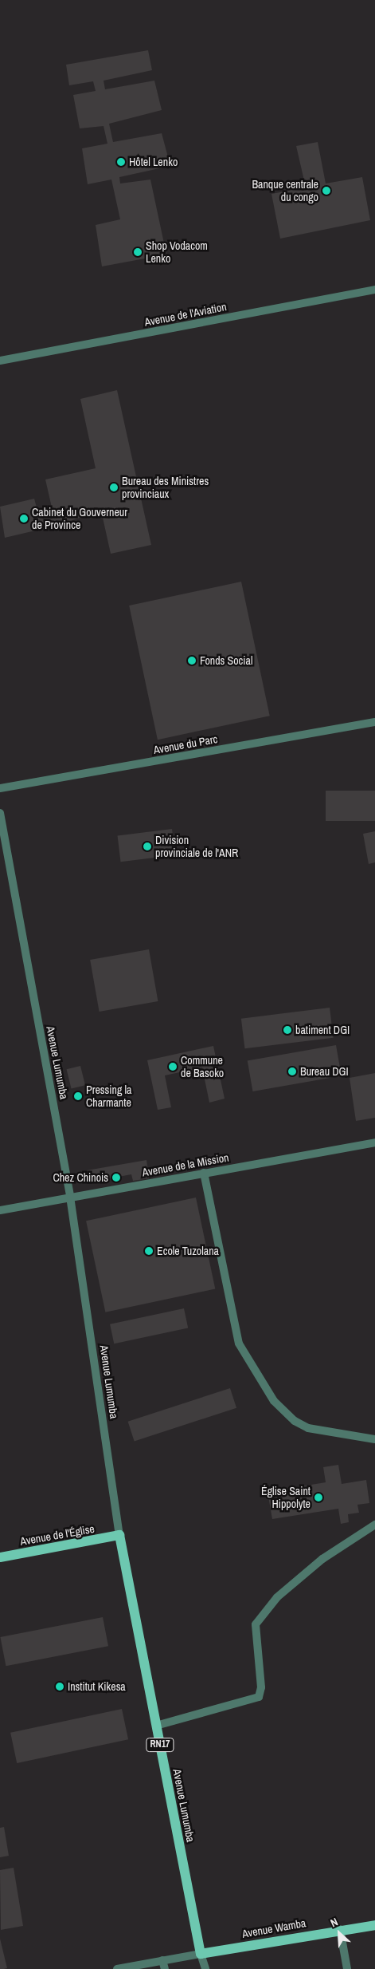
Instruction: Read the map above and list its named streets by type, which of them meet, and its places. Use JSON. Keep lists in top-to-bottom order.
{
  "streets": {
    "main road": [
      "Avenue Lumumba",
      "Avenue de l'Église",
      "RN17",
      "Avenue Wamba"
    ],
    "street": ["Avenue de l'Aviation", "Avenue du Parc", "Avenue de la Mission"]
  },
  "crossings": [
    ["Avenue Lumumba", "Avenue de la Mission"],
    ["Avenue Lumumba", "Avenue de l'Église"],
    ["Avenue Lumumba", "Avenue Wamba"]
  ],
  "places": [
    "Hôtel Lenko",
    "Banque centrale du congo",
    "Shop Vodacom Lenko",
    "Bureau des Ministres provinciaux",
    "Cabinet du Gouverneur de Province",
    "Fonds Social",
    "Division provinciale de l'ANR",
    "batiment DGI",
    "Commune de Basoko",
    "Bureau DGI",
    "Pressing la Charmante",
    "Chez Chinois",
    "Ecole Tuzolana",
    "Église Saint Hippolyte",
    "Institut Kikesa"
  ],
  "north": "top left"
}
